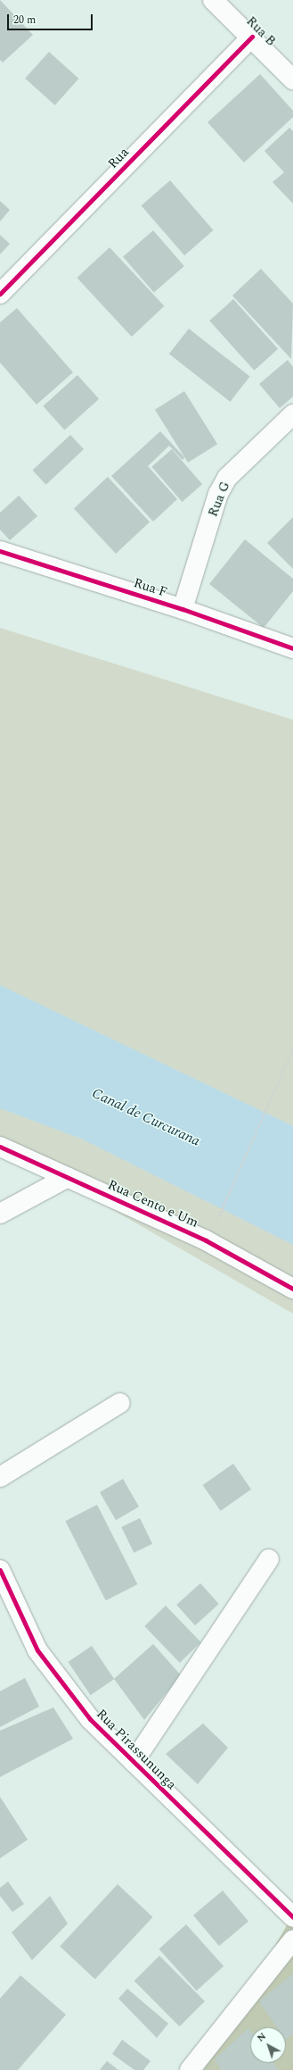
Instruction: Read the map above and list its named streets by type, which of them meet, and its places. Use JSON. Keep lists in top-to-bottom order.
{
  "streets": {
    "street": [
      "Rua B",
      "Rua",
      "Rua G",
      "Rua F",
      "Rua Cento e Um",
      "Rua Pirassununga"
    ]
  },
  "crossings": [
    ["Rua B", "Rua"],
    ["Rua G", "Rua F"]
  ],
  "water": ["Canal de Curcurana"],
  "scale_bar": "20 m",
  "north": "top left"
}
